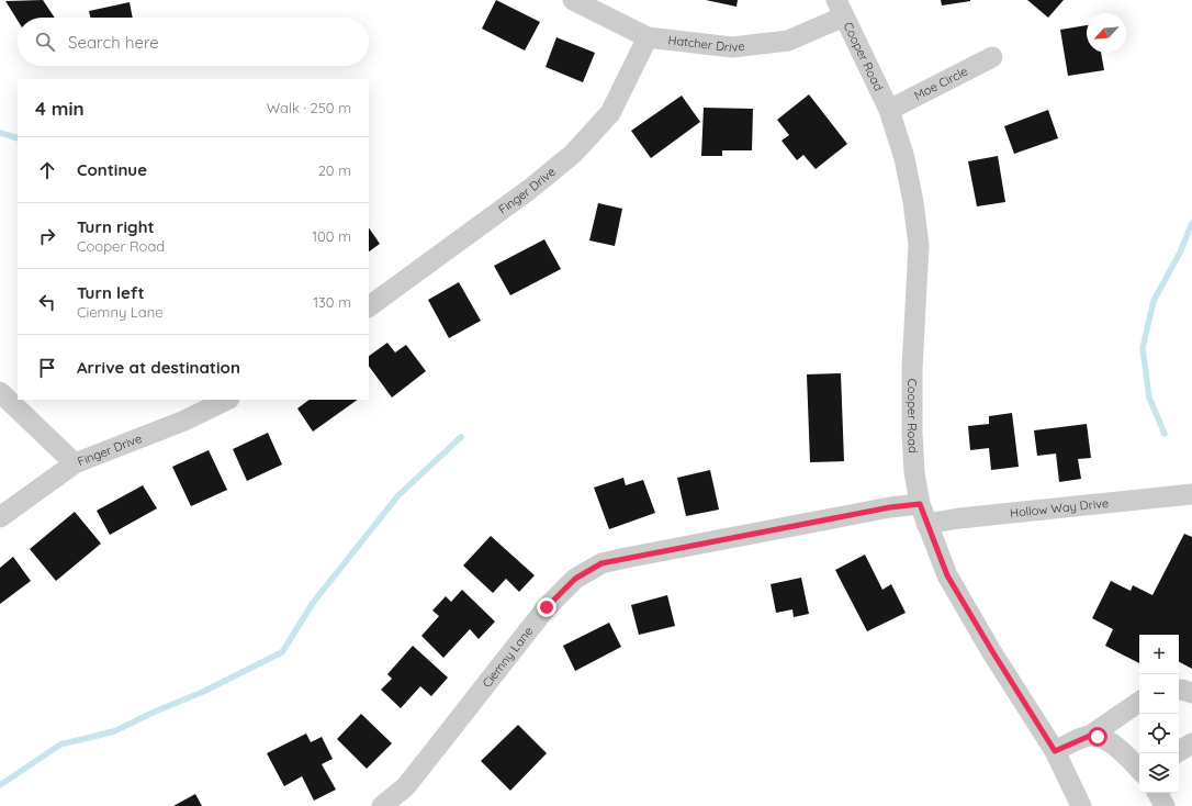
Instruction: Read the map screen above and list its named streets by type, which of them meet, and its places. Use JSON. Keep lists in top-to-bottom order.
{
  "streets": {
    "street": [
      "Hatcher Drive",
      "Cooper Road",
      "Moe Circle",
      "Finger Drive",
      "Hollow Way Drive",
      "Ciemny Lane"
    ]
  },
  "crossings": [
    ["Hatcher Drive", "Cooper Road"],
    ["Hatcher Drive", "Finger Drive"],
    ["Cooper Road", "Moe Circle"],
    ["Cooper Road", "Hollow Way Drive"],
    ["Cooper Road", "Ciemny Lane"]
  ],
  "north": "bottom left",
  "page": {
    "search": "Search here",
    "heading": ["4 min", "Walk · 250 m"],
    "list": [
      ["Continue", "20 m"],
      ["Turn right", "Cooper Road", "100 m"],
      ["Turn left", "Ciemny Lane", "130 m"],
      "Arrive at destination"
    ],
    "map_buttons": ["+", "−"]
  }
}
